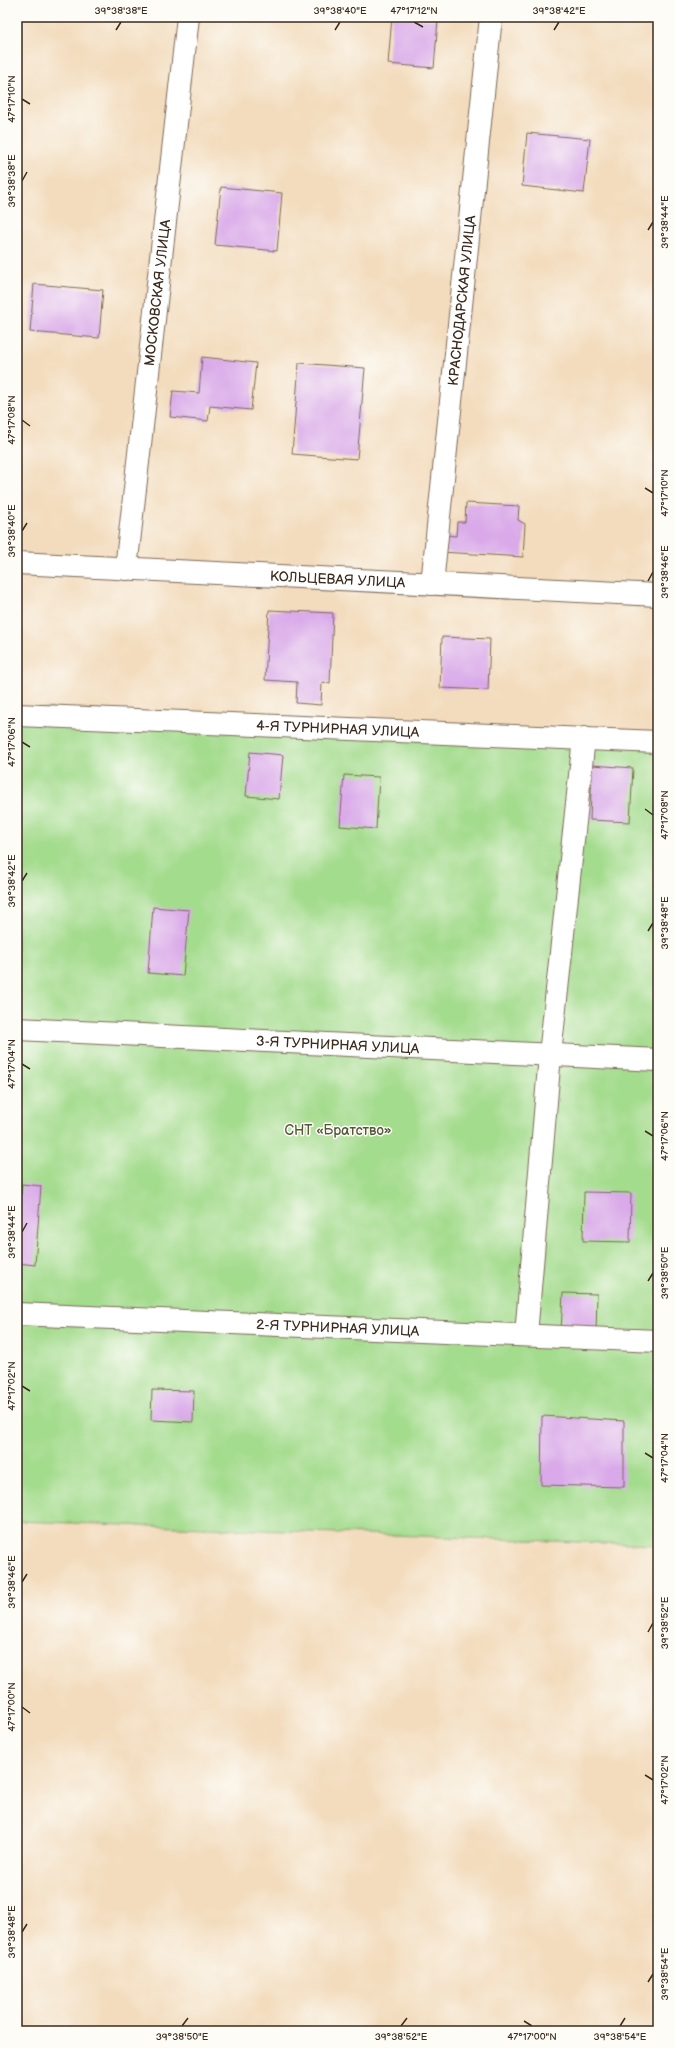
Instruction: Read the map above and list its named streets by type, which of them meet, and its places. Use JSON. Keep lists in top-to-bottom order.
{
  "streets": {
    "street": [
      "МОСКОВСКАЯ УЛИЦА",
      "КРАСНОДАРСКАЯ УЛИЦА",
      "КОЛЬЦЕВАЯ УЛИЦА",
      "4-Я ТУРНИРНАЯ УЛИЦА",
      "3-Я ТУРНИРНАЯ УЛИЦА",
      "2-Я ТУРНИРНАЯ УЛИЦА"
    ]
  },
  "crossings": [
    ["МОСКОВСКАЯ УЛИЦА", "КОЛЬЦЕВАЯ УЛИЦА"],
    ["КРАСНОДАРСКАЯ УЛИЦА", "КОЛЬЦЕВАЯ УЛИЦА"]
  ],
  "parks": ["СНТ «Братство»"],
  "coordinates": [
    "39°38'38\"E",
    "39°38'40\"E",
    "47°17'12\"N",
    "39°38'42\"E",
    "47°17'10\"N",
    "39°38'44\"E",
    "47°17'08\"N",
    "39°38'46\"E",
    "47°17'06\"N",
    "39°38'48\"E",
    "47°17'04\"N",
    "39°38'50\"E",
    "47°17'02\"N",
    "39°38'52\"E",
    "47°17'00\"N",
    "39°38'54\"E"
  ]
}
